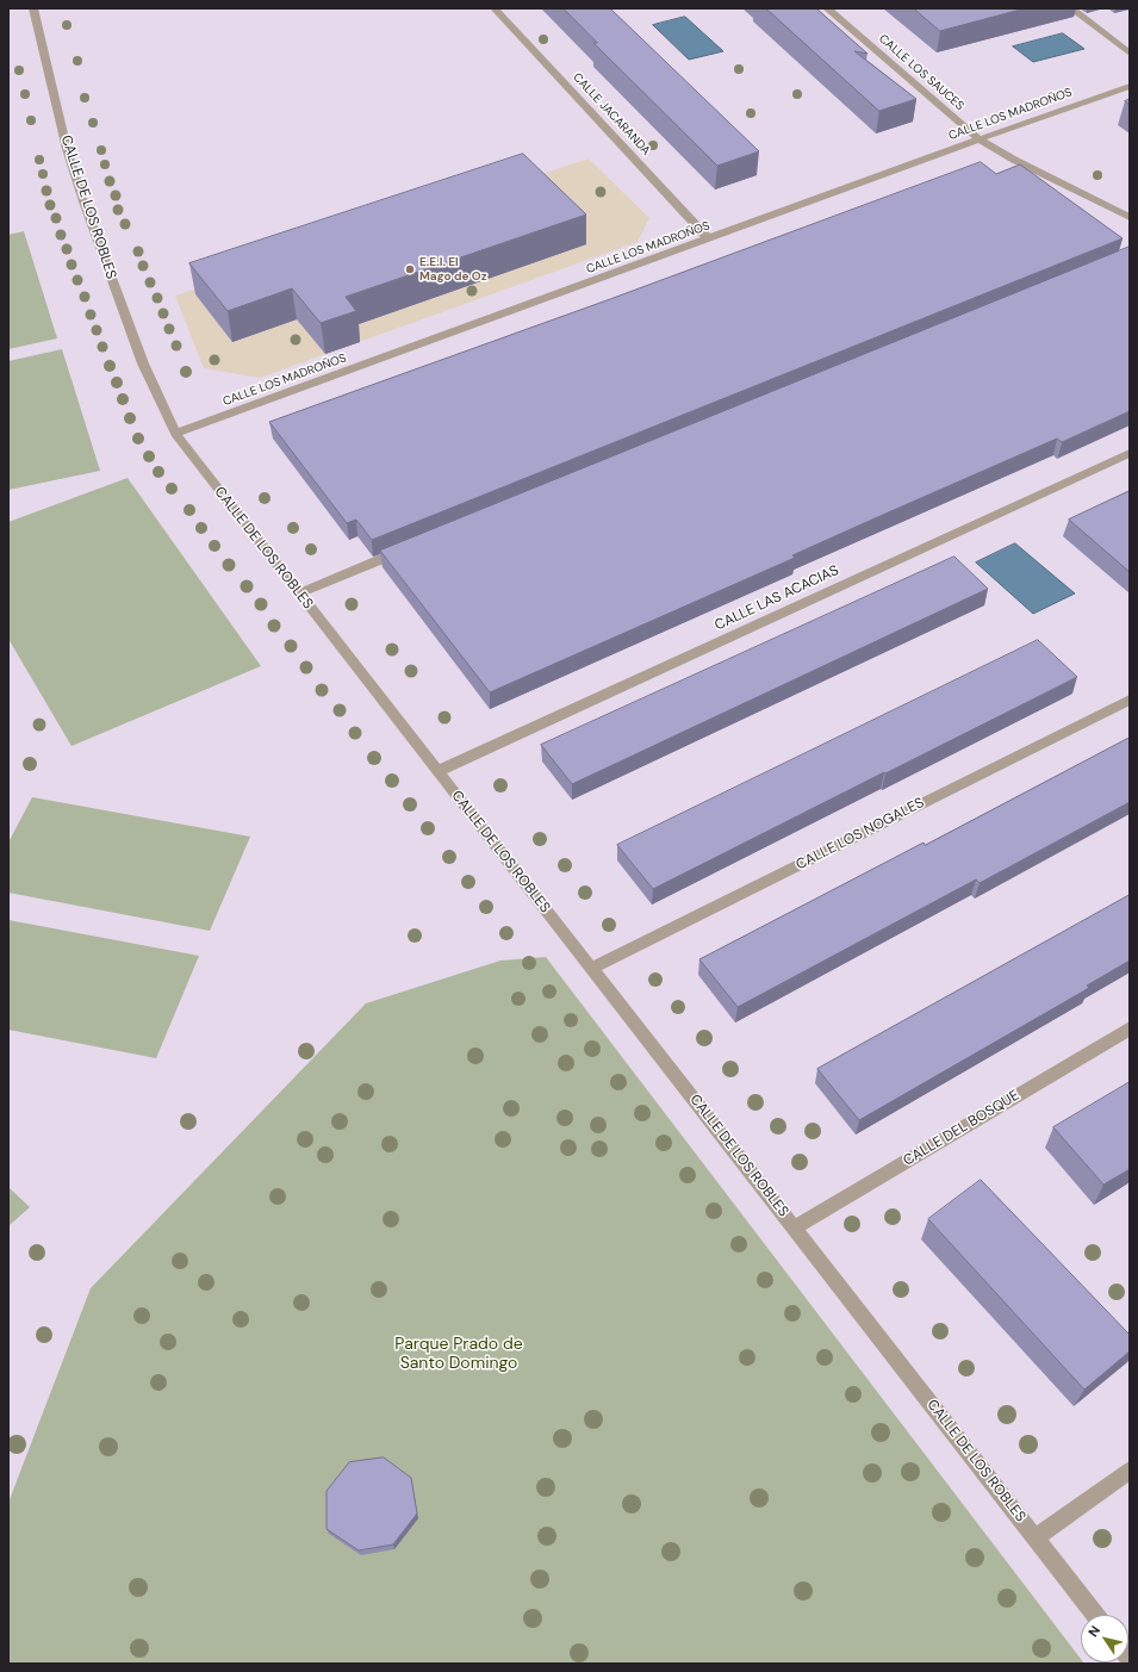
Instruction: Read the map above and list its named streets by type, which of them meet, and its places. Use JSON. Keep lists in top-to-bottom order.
{
  "streets": {
    "street": [
      "CALLE LOS SAUCES",
      "CALLE JACARANDA",
      "CALLE LOS MADROÑOS",
      "CALLE DE LOS ROBLES",
      "CALLE LAS ACACIAS",
      "CALLE LOS NOGALES",
      "CALLE DEL BOSQUE"
    ]
  },
  "crossings": [
    ["CALLE LOS SAUCES", "CALLE LOS MADROÑOS"],
    ["CALLE JACARANDA", "CALLE LOS MADROÑOS"],
    ["CALLE LOS MADROÑOS", "CALLE DE LOS ROBLES"],
    ["CALLE DE LOS ROBLES", "CALLE LAS ACACIAS"],
    ["CALLE DE LOS ROBLES", "CALLE LOS NOGALES"],
    ["CALLE DE LOS ROBLES", "CALLE DEL BOSQUE"]
  ],
  "parks": ["Parque Prado de Santo Domingo"],
  "places": ["E.E.I. El Mago de Oz"],
  "north": "top left"
}
